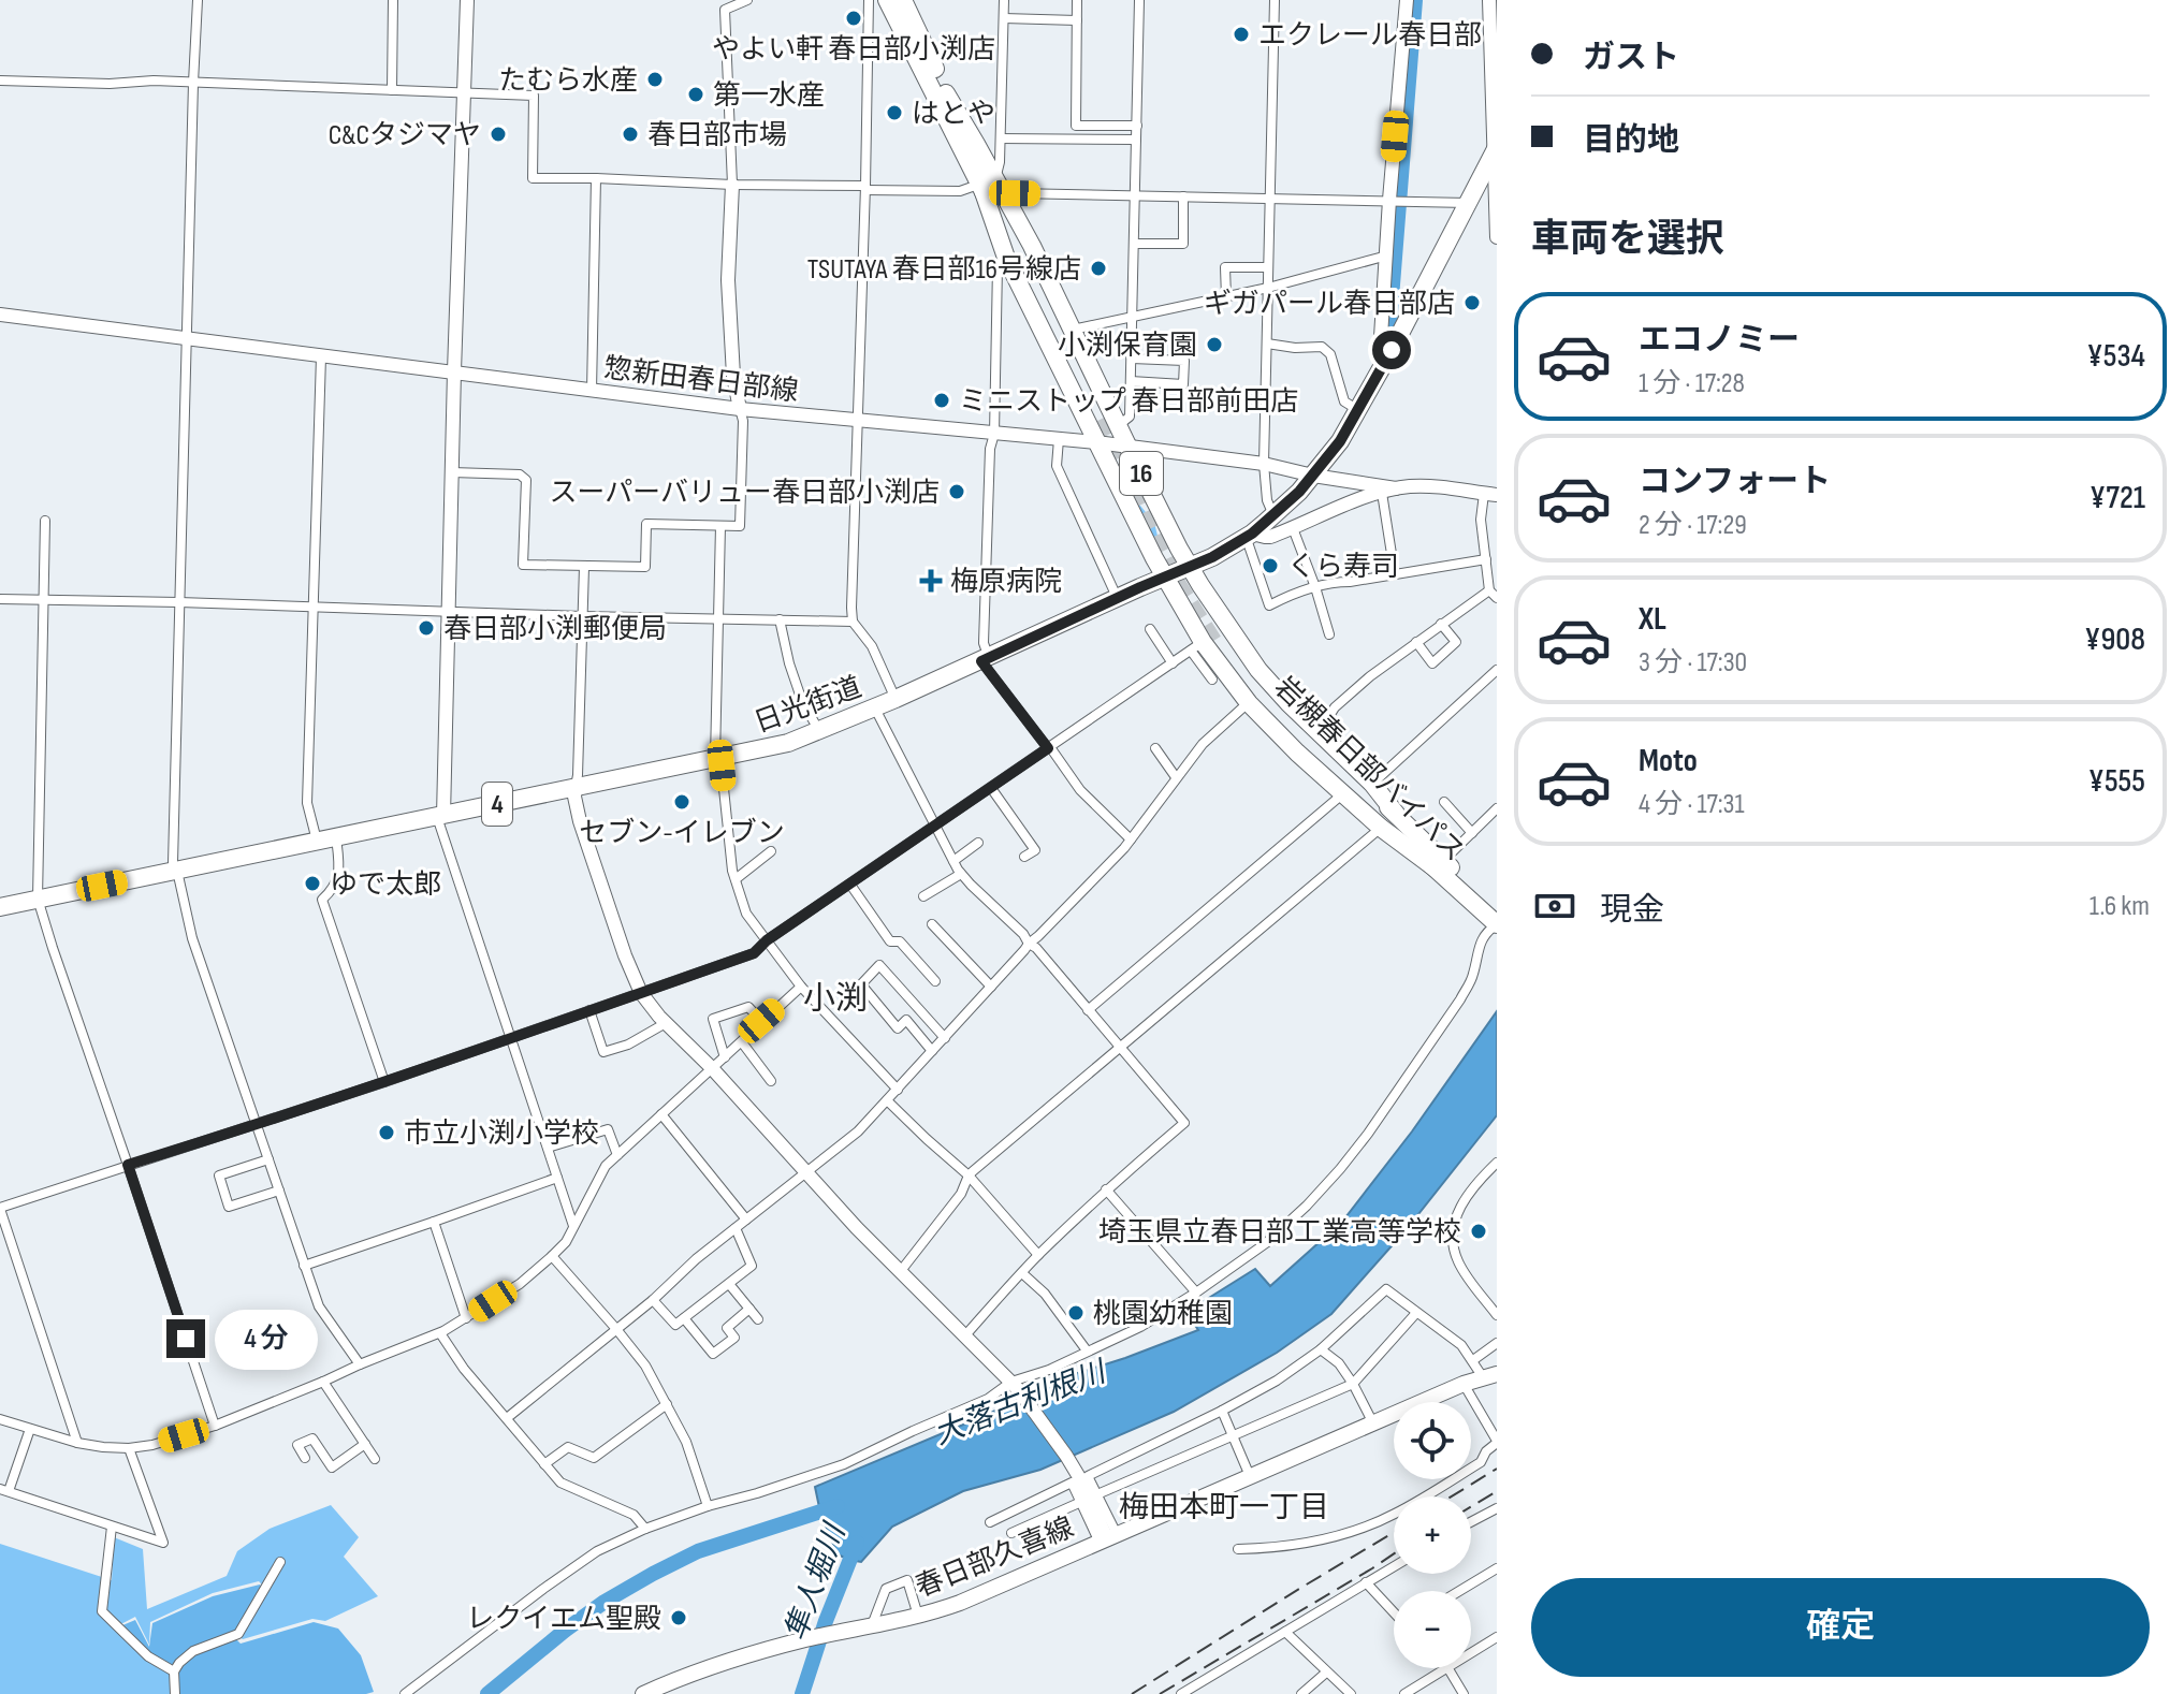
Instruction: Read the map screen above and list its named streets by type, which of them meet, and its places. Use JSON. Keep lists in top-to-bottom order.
{
  "streets": {
    "highway": [
      "16",
      "日光街道",
      "岩槻春日部バイパス",
      "4"
    ],
    "main road": ["春日部久喜線"],
    "street": ["惣新田春日部線"]
  },
  "crossings": [
    ["惣新田春日部線", "16"],
    ["惣新田春日部線", "日光街道"],
    ["惣新田春日部線", "4"],
    ["16", "日光街道"],
    ["16", "岩槻春日部バイパス"],
    ["日光街道", "4"]
  ],
  "districts": ["小渕", "梅田本町一丁目"],
  "water": ["大落古利根川", "隼人堀川"],
  "places": {
    "other": [
      "やよい軒 春日部小渕店",
      "エクレール春日部",
      "たむら水産",
      "第一水産",
      "はとや",
      "C&Cタジマヤ",
      "春日部市場",
      "TSUTAYA 春日部16号線店",
      "ギガパール春日部店",
      "小渕保育園",
      "ミニストップ 春日部前田店",
      "スーパーバリュー春日部小渕店",
      "くら寿司",
      "春日部小渕郵便局",
      "セブン-イレブン",
      "ゆで太郎",
      "市立小渕小学校",
      "埼玉県立春日部工業高等学校",
      "桃園幼稚園",
      "レクイエム聖殿"
    ],
    "health": ["梅原病院"]
  },
  "page": {
    "banner": ["ガスト", "目的地"],
    "heading": "車両を選択",
    "list": [
      {
        "name": "エコノミー",
        "note": "1 分 · 17:28",
        "value": "¥534"
      },
      {
        "name": "コンフォート",
        "note": "2 分 · 17:29",
        "value": "¥721"
      },
      {
        "name": "XL",
        "note": "3 分 · 17:30",
        "value": "¥908"
      },
      {
        "name": "Moto",
        "note": "4 分 · 17:31",
        "value": "¥555"
      }
    ],
    "pay": ["現金", "1.6 km"],
    "bubble": "4 分",
    "map_buttons": ["+", "−"],
    "buttons": "確定"
  }
}
